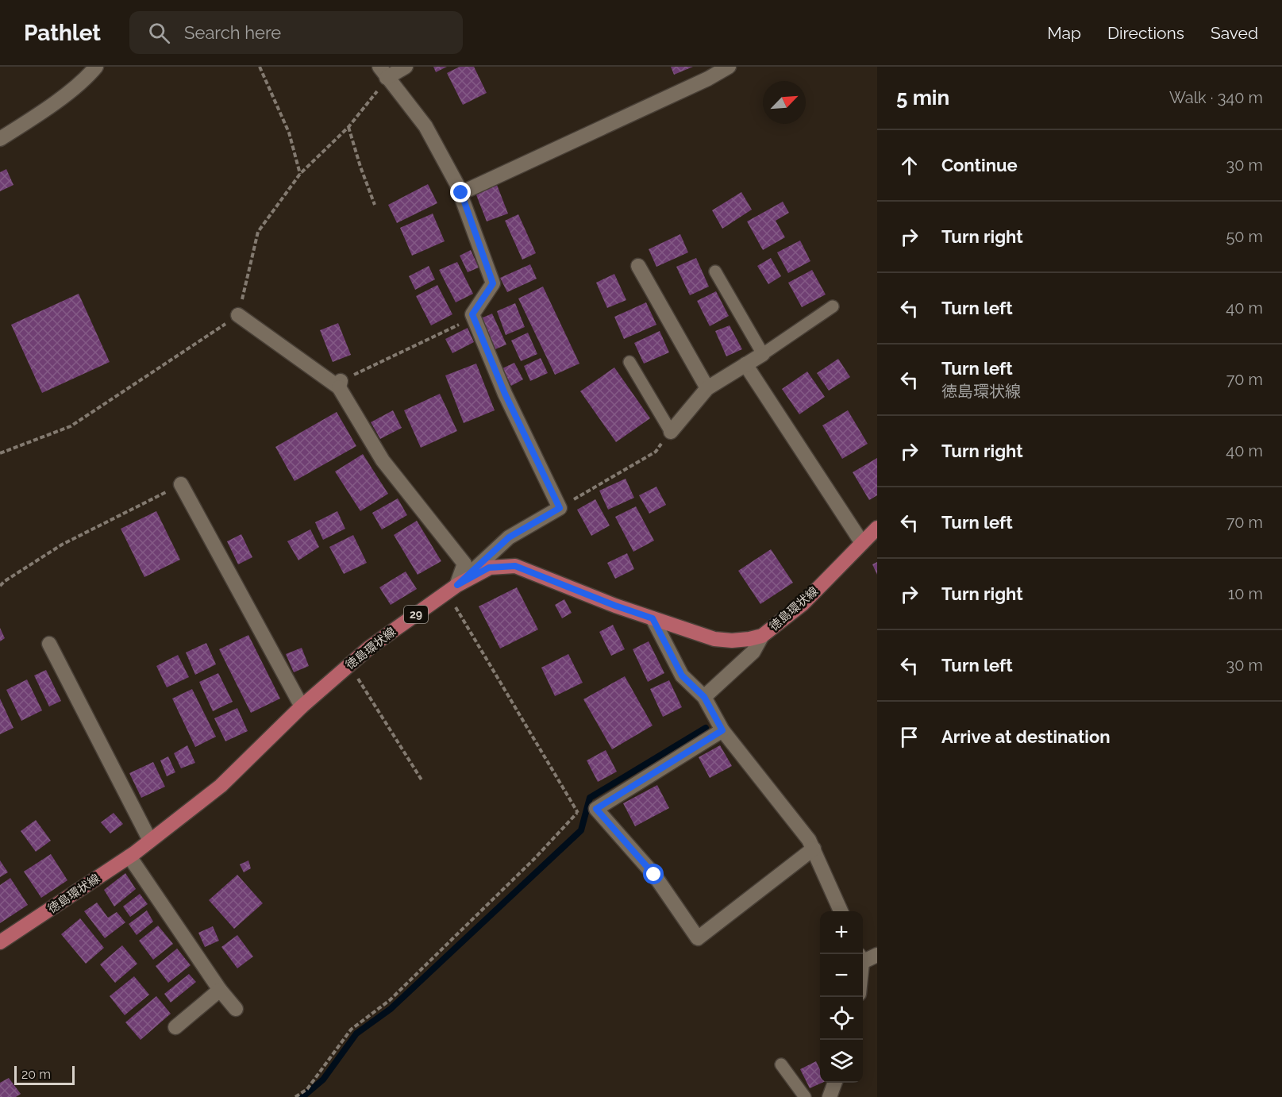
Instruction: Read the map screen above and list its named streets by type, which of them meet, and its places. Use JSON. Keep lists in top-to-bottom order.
{
  "streets": {
    "main road": ["徳島環状線", "29"]
  },
  "scale_bar": "20 m",
  "north": "top right",
  "page": {
    "header": "Pathlet",
    "search": "Search here",
    "nav": ["Map", "Directions", "Saved"],
    "heading": ["5 min", "Walk · 340 m"],
    "list": [
      ["Continue", "30 m"],
      ["Turn right", "50 m"],
      ["Turn left", "40 m"],
      ["Turn left", "徳島環状線", "70 m"],
      ["Turn right", "40 m"],
      ["Turn left", "70 m"],
      ["Turn right", "10 m"],
      ["Turn left", "30 m"],
      "Arrive at destination"
    ],
    "map_buttons": ["+", "−"],
    "scale": "20 m"
  }
}
